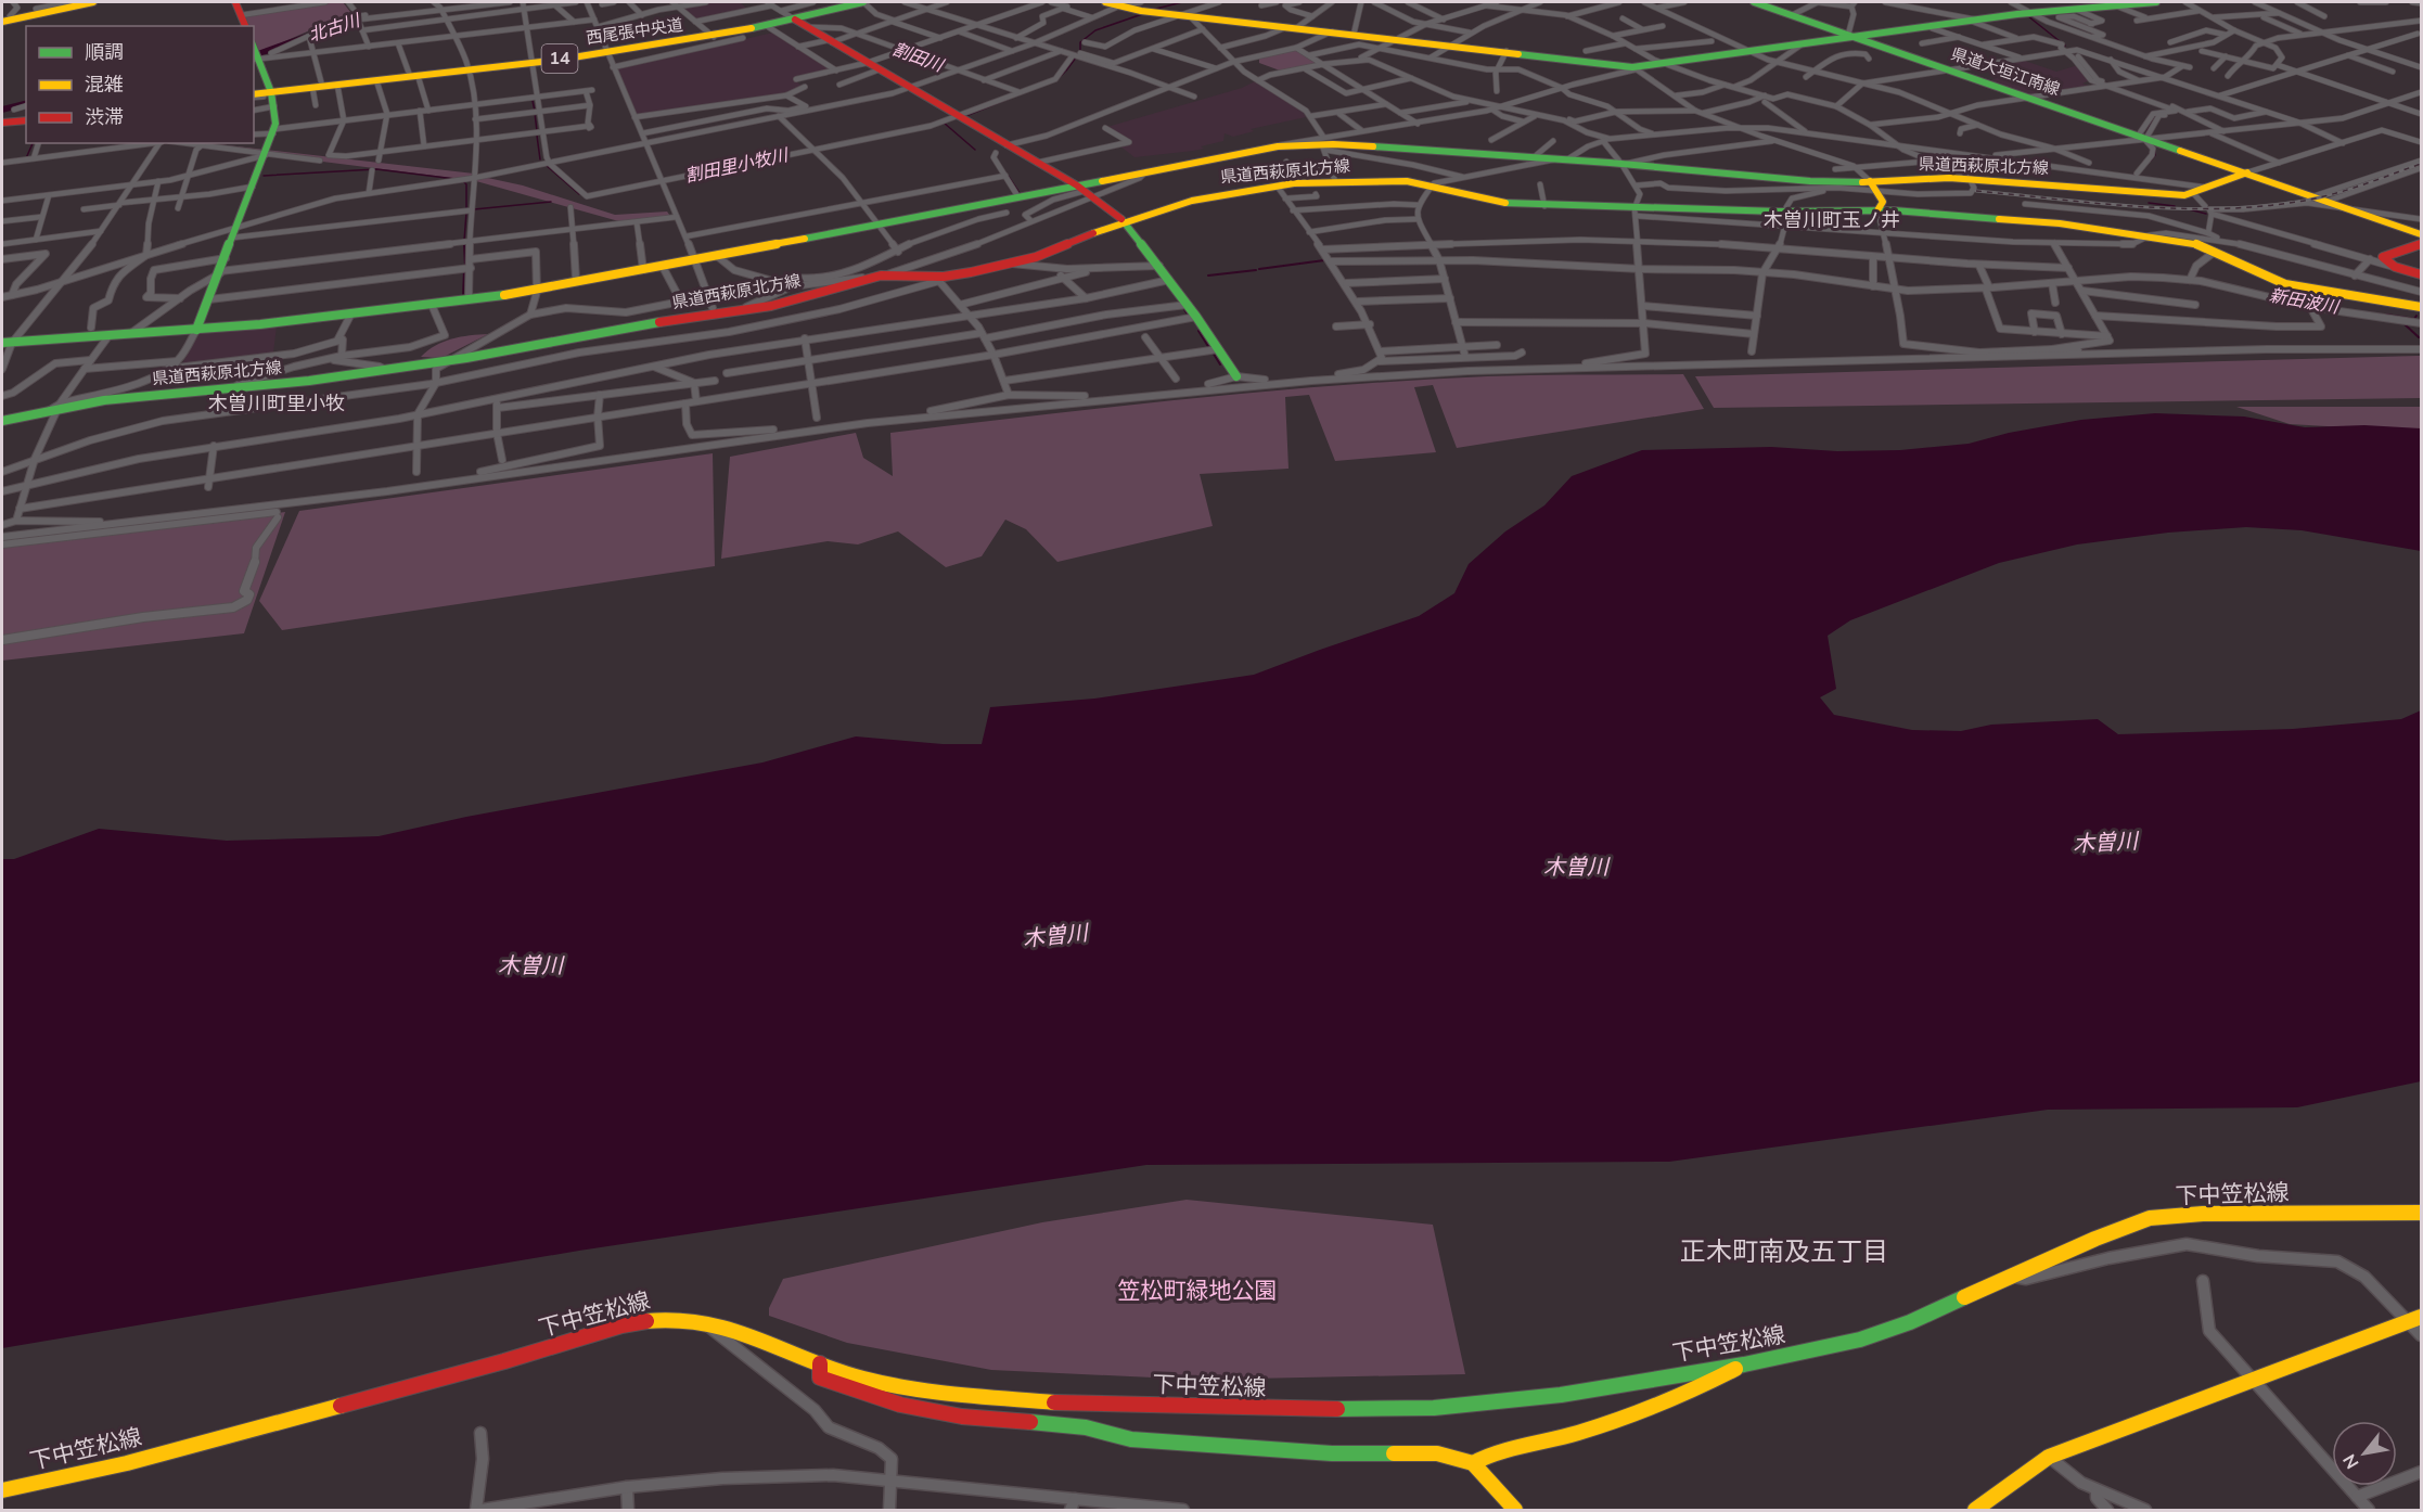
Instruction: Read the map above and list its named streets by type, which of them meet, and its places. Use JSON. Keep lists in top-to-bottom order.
{
  "streets": {
    "street": [
      "西尾張中央道",
      "14",
      "県道大垣江南線",
      "県道西萩原北方線",
      "下中笠松線"
    ]
  },
  "crossings": [
    ["県道大垣江南線", "県道西萩原北方線"]
  ],
  "districts": ["木曽川町玉ノ井", "木曽川町里小牧", "正木町南及五丁目"],
  "water": [
    "北古川",
    "割田川",
    "割田里小牧川",
    "新田波川",
    "木曽川"
  ],
  "parks": ["笠松町緑地公園"],
  "legend": ["順調", "混雑", "渋滞"],
  "north": "bottom left"
}
